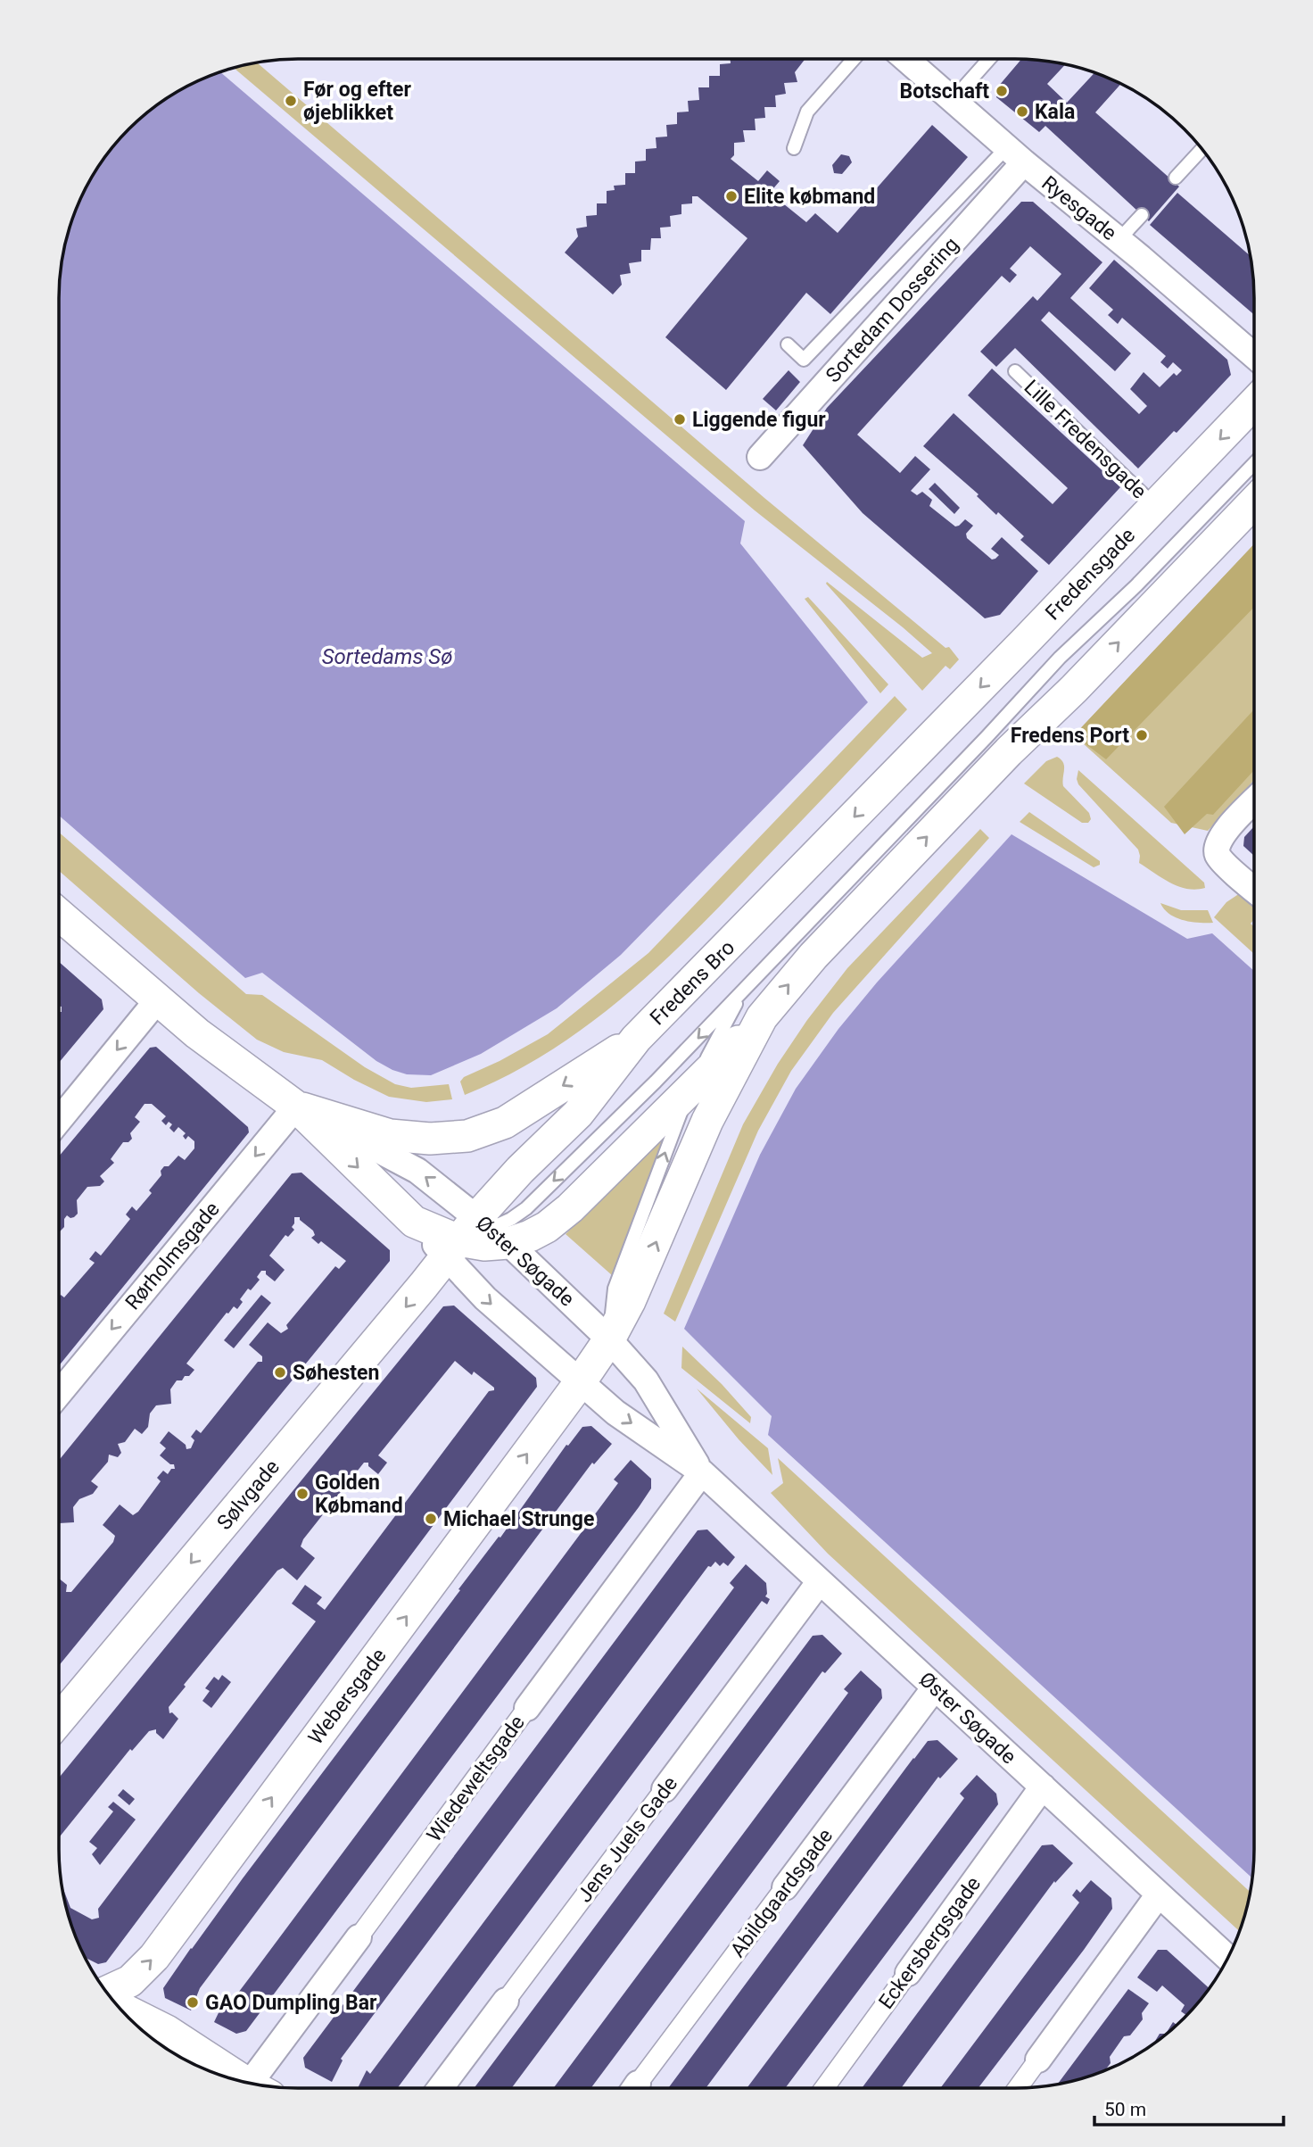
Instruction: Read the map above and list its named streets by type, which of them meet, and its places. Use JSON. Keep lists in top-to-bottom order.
{
  "streets": {
    "street": [
      "Ryesgade",
      "Sortedam Dossering",
      "Fredensgade",
      "Fredens Bro",
      "Rørholmsgade",
      "Øster Søgade",
      "Sølvgade",
      "Webersgade",
      "Wiedeweltsgade",
      "Jens Juels Gade",
      "Abildgaardsgade",
      "Eckersbergsgade"
    ],
    "lane": ["Lille Fredensgade"]
  },
  "crossings": [
    ["Ryesgade", "Sortedam Dossering"],
    ["Lille Fredensgade", "Fredensgade"],
    ["Fredensgade", "Fredens Bro"],
    ["Fredens Bro", "Øster Søgade"],
    ["Fredens Bro", "Sølvgade"],
    ["Rørholmsgade", "Øster Søgade"],
    ["Øster Søgade", "Sølvgade"],
    ["Øster Søgade", "Webersgade"],
    ["Øster Søgade", "Wiedeweltsgade"],
    ["Øster Søgade", "Jens Juels Gade"],
    ["Øster Søgade", "Abildgaardsgade"],
    ["Øster Søgade", "Eckersbergsgade"]
  ],
  "one_way": ["Sølvgade", "Webersgade"],
  "water": ["Sortedams Sø"],
  "places": [
    "Botschaft",
    "Før og efter øjeblikket",
    "Kala",
    "Elite købmand",
    "Liggende figur",
    "Fredens Port",
    "Søhesten",
    "Golden Købmand",
    "Michael Strunge",
    "GAO Dumpling Bar"
  ],
  "scale_bar": "50 m"
}
